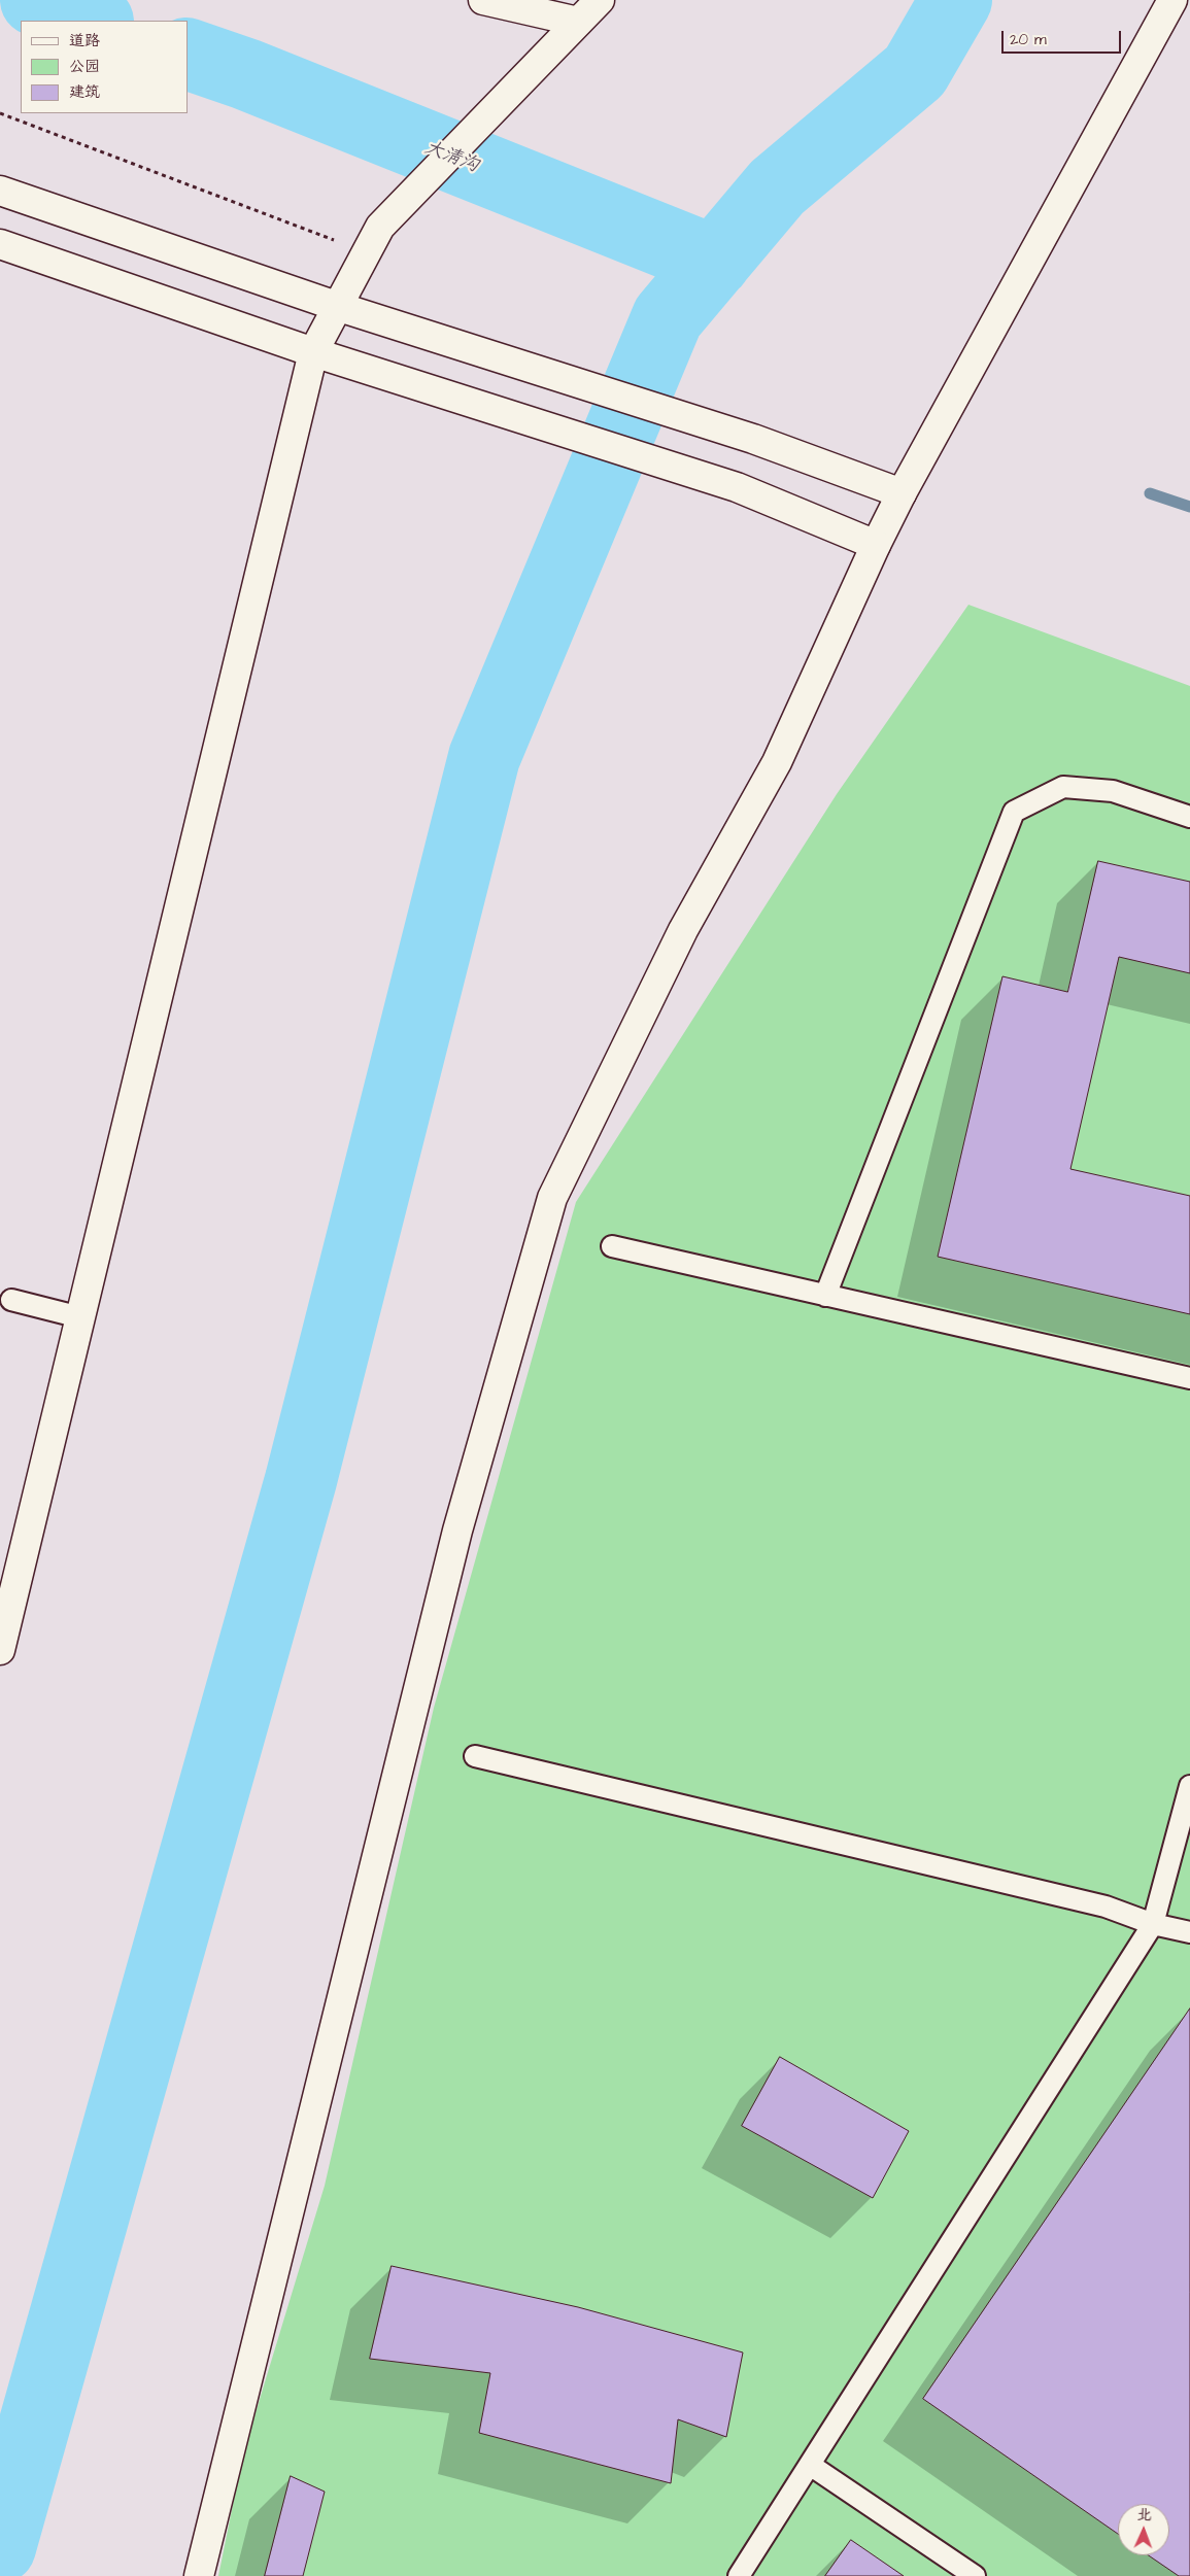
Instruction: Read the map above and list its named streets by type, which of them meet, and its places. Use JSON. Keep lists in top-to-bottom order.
{
  "water": ["大清沟"],
  "legend": ["道路", "公园", "建筑"],
  "scale_bar": "20 m",
  "north": "top"
}
